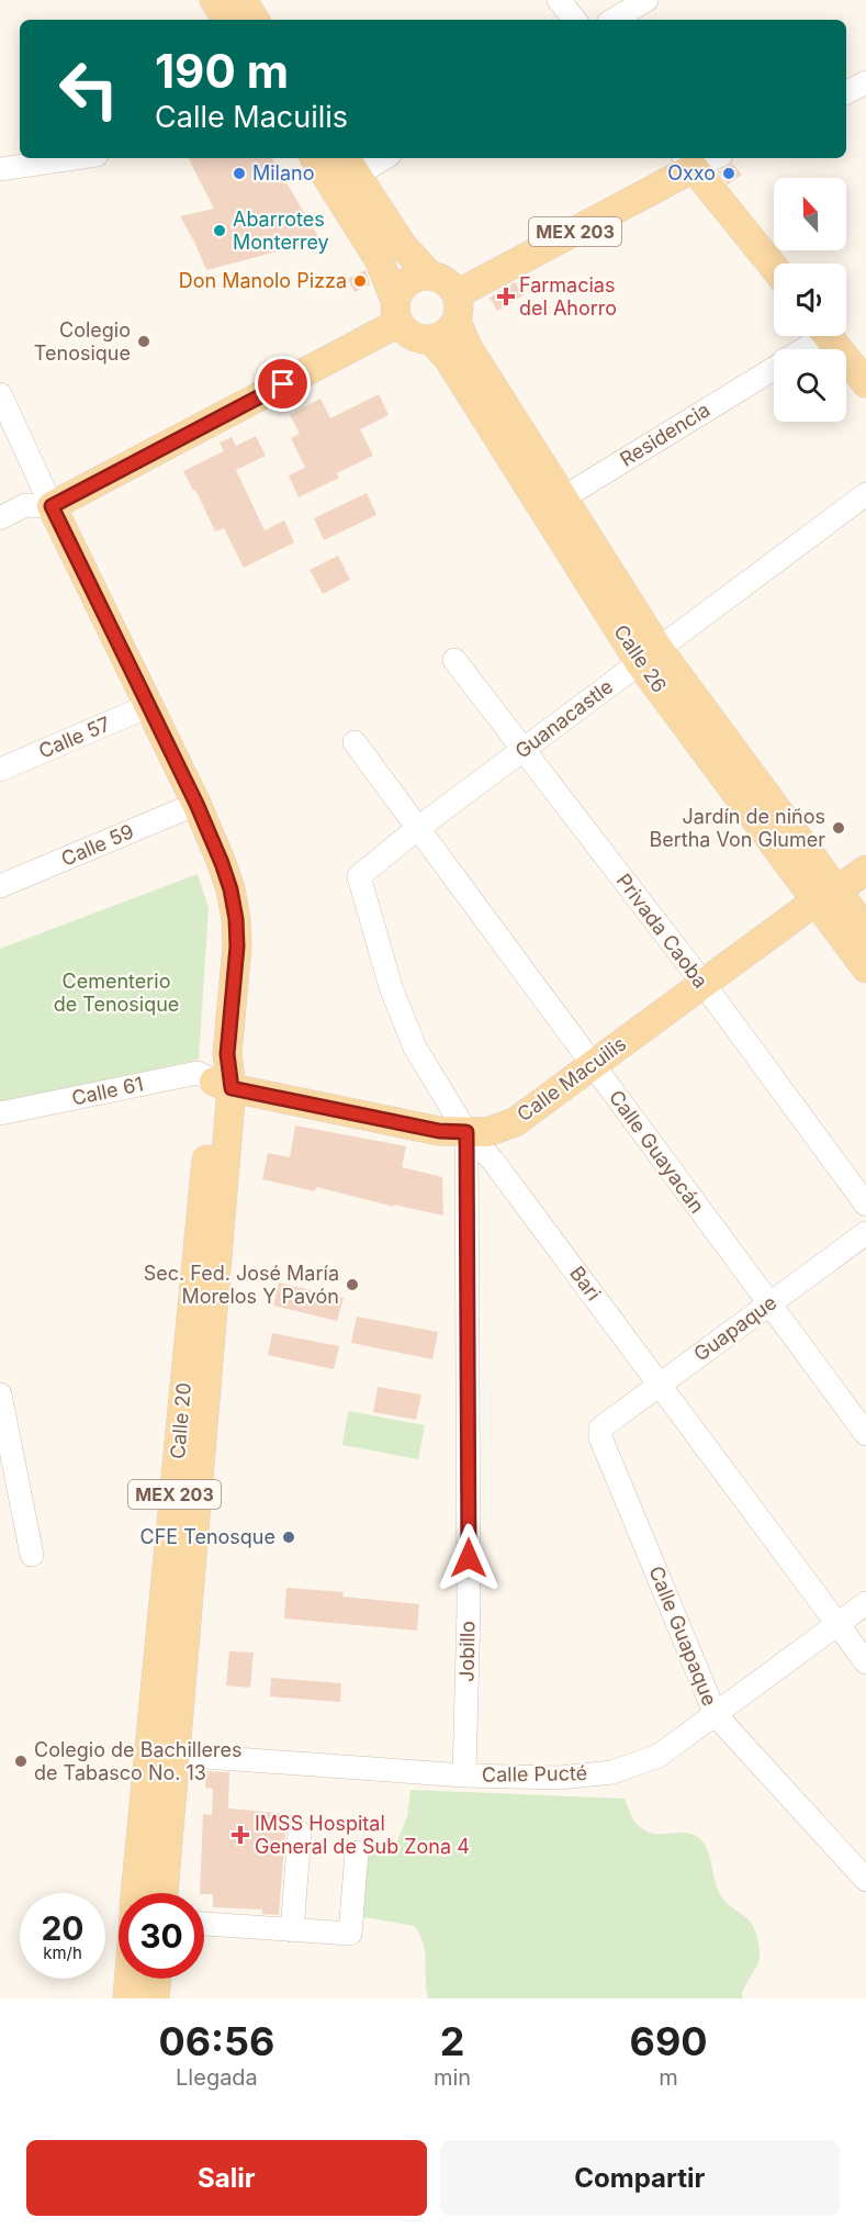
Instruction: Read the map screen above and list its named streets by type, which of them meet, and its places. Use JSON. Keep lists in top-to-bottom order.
{
  "streets": {
    "main road": [
      "MEX 203",
      "Calle 26",
      "Calle Macuilis",
      "Calle 20"
    ],
    "street": [
      "Residencia",
      "Guanacastle",
      "Calle 57",
      "Calle 59",
      "Privada Caoba",
      "Calle 61",
      "Calle Guayacán",
      "Bari",
      "Guapaque",
      "Calle Guapaque",
      "Jobillo",
      "Calle Pucté"
    ]
  },
  "crossings": [
    ["MEX 203", "Calle 26"],
    ["Residencia", "Calle 26"],
    ["Calle 26", "Guanacastle"],
    ["Calle 26", "Calle Macuilis"],
    ["Guanacastle", "Privada Caoba"],
    ["Guanacastle", "Calle Guayacán"],
    ["Guanacastle", "Bari"],
    ["Calle 57", "Calle 20"],
    ["Calle 59", "Calle 20"],
    ["Privada Caoba", "Calle Macuilis"],
    ["Calle Macuilis", "Calle 61"],
    ["Calle Macuilis", "Calle Guayacán"],
    ["Calle Macuilis", "Bari"],
    ["Calle Macuilis", "Calle 20"],
    ["Calle Macuilis", "Jobillo"],
    ["Calle 61", "Calle 20"],
    ["Calle Guayacán", "Guapaque"],
    ["Bari", "Guapaque"],
    ["Bari", "Jobillo"],
    ["Bari", "Calle Pucté"],
    ["Guapaque", "Calle Guapaque"],
    ["Calle 20", "Calle Pucté"],
    ["Calle Guapaque", "Calle Pucté"],
    ["Jobillo", "Calle Pucté"]
  ],
  "parks": ["Cementerio de Tenosique"],
  "places": {
    "other": [
      "Milano",
      "Oxxo",
      "Abarrotes Monterrey",
      "Don Manolo Pizza",
      "Colegio Tenosique",
      "Jardín de niños Bertha Von Glumer",
      "Sec. Fed. José María Morelos Y Pavón",
      "CFE Tenosque",
      "Colegio de Bachilleres de Tabasco No. 13"
    ],
    "health": ["Farmacias del Ahorro", "IMSS Hospital General de Sub Zona 4"]
  },
  "north": "top",
  "page": {
    "turn": ["190 m", "Calle Macuilis"],
    "speed": "20 km/h",
    "limit": "30",
    "eta": [
      "06:56",
      "Llegada",
      "2",
      "min",
      "690",
      "m"
    ],
    "buttons": ["Salir", "Compartir"]
  }
}
